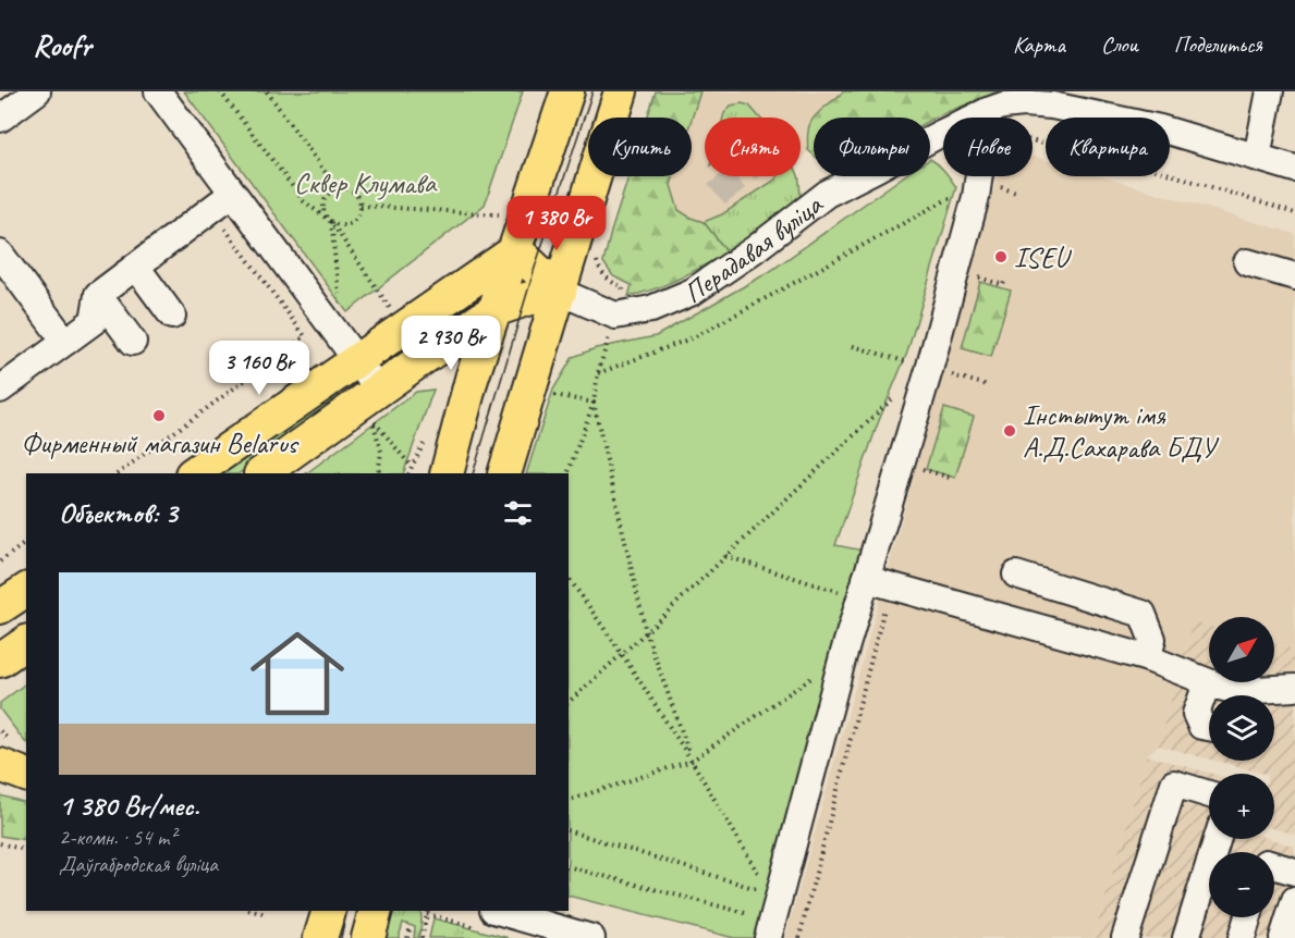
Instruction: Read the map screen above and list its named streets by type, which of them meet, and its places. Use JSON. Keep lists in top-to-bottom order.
{
  "streets": {
    "main road": ["Перадавая вуліца"]
  },
  "parks": ["Сквер Клумава"],
  "places": ["ISEU", "Фирменный магазин Belarus", "Інстытут імя А.Д.Сахарава БДУ"],
  "north": "top right",
  "page": {
    "header": "Roofr",
    "nav": ["Карта", "Слои", "Поделиться"],
    "chip": [
      "Купить",
      "Снять",
      "Фильтры",
      "Новое",
      "Квартира"
    ],
    "price": ["1 380 Br", "2 930 Br", "3 160 Br"],
    "heading": "Объектов: 3",
    "list": [
      {
        "name": "1 380 Br/мес.",
        "note": "2-комн. · 54 m² · Даўгабродская вуліца"
      }
    ],
    "map_buttons": ["+", "−"]
  }
}
